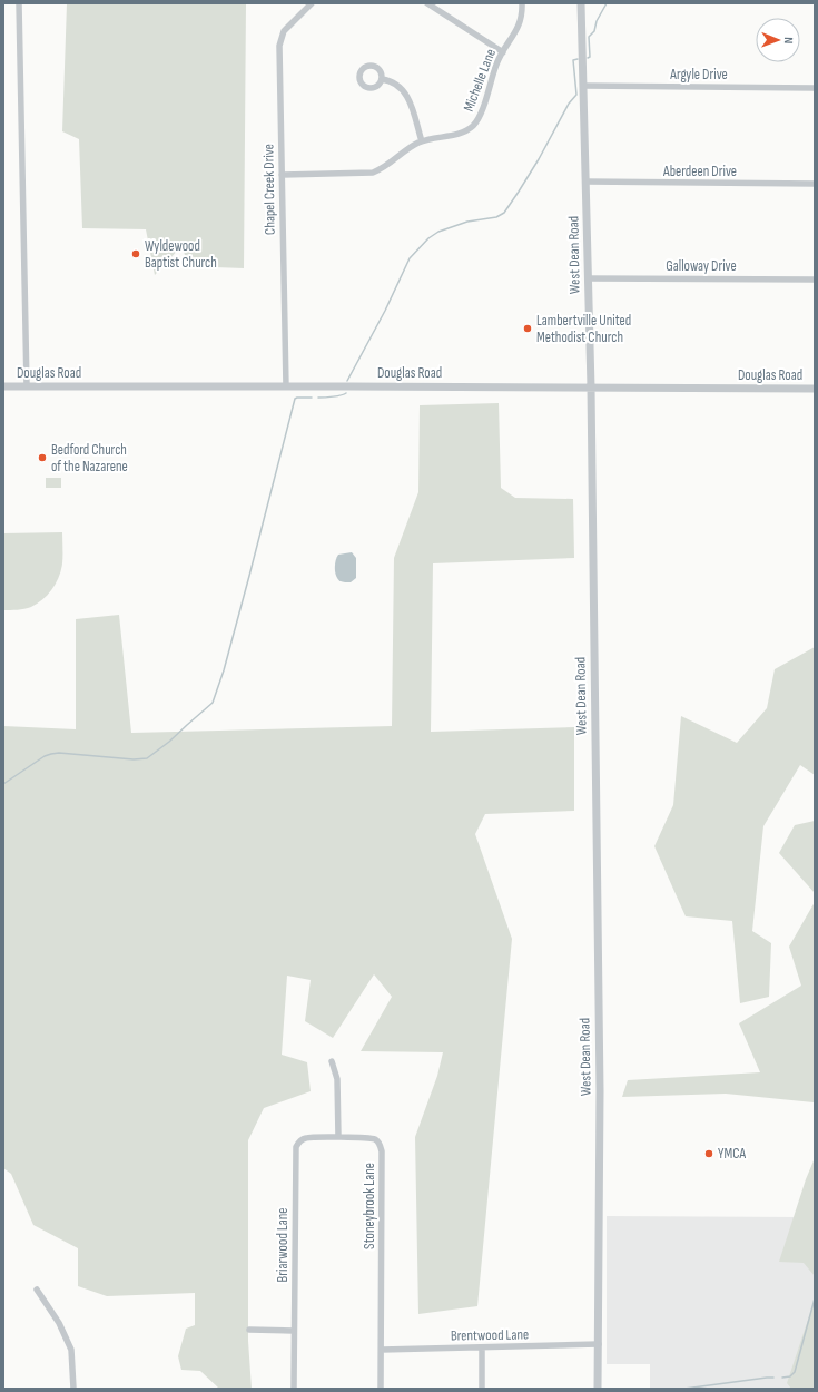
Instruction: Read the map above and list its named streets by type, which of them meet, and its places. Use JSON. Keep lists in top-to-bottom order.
{
  "streets": {
    "street": [
      "Argyle Drive",
      "Michelle Lane",
      "Aberdeen Drive",
      "Chapel Creek Drive",
      "West Dean Road",
      "Galloway Drive",
      "Douglas Road",
      "Stoneybrook Lane",
      "Briarwood Lane",
      "Brentwood Lane"
    ]
  },
  "crossings": [
    ["Argyle Drive", "West Dean Road"],
    ["Michelle Lane", "Chapel Creek Drive"],
    ["Aberdeen Drive", "West Dean Road"],
    ["Chapel Creek Drive", "Douglas Road"],
    ["West Dean Road", "Galloway Drive"],
    ["West Dean Road", "Douglas Road"],
    ["West Dean Road", "Brentwood Lane"],
    ["Stoneybrook Lane", "Briarwood Lane"],
    ["Stoneybrook Lane", "Brentwood Lane"]
  ],
  "places": [
    "Wyldewood Baptist Church",
    "Lambertville United Methodist Church",
    "Bedford Church of the Nazarene",
    "YMCA"
  ],
  "north": "right"
}
